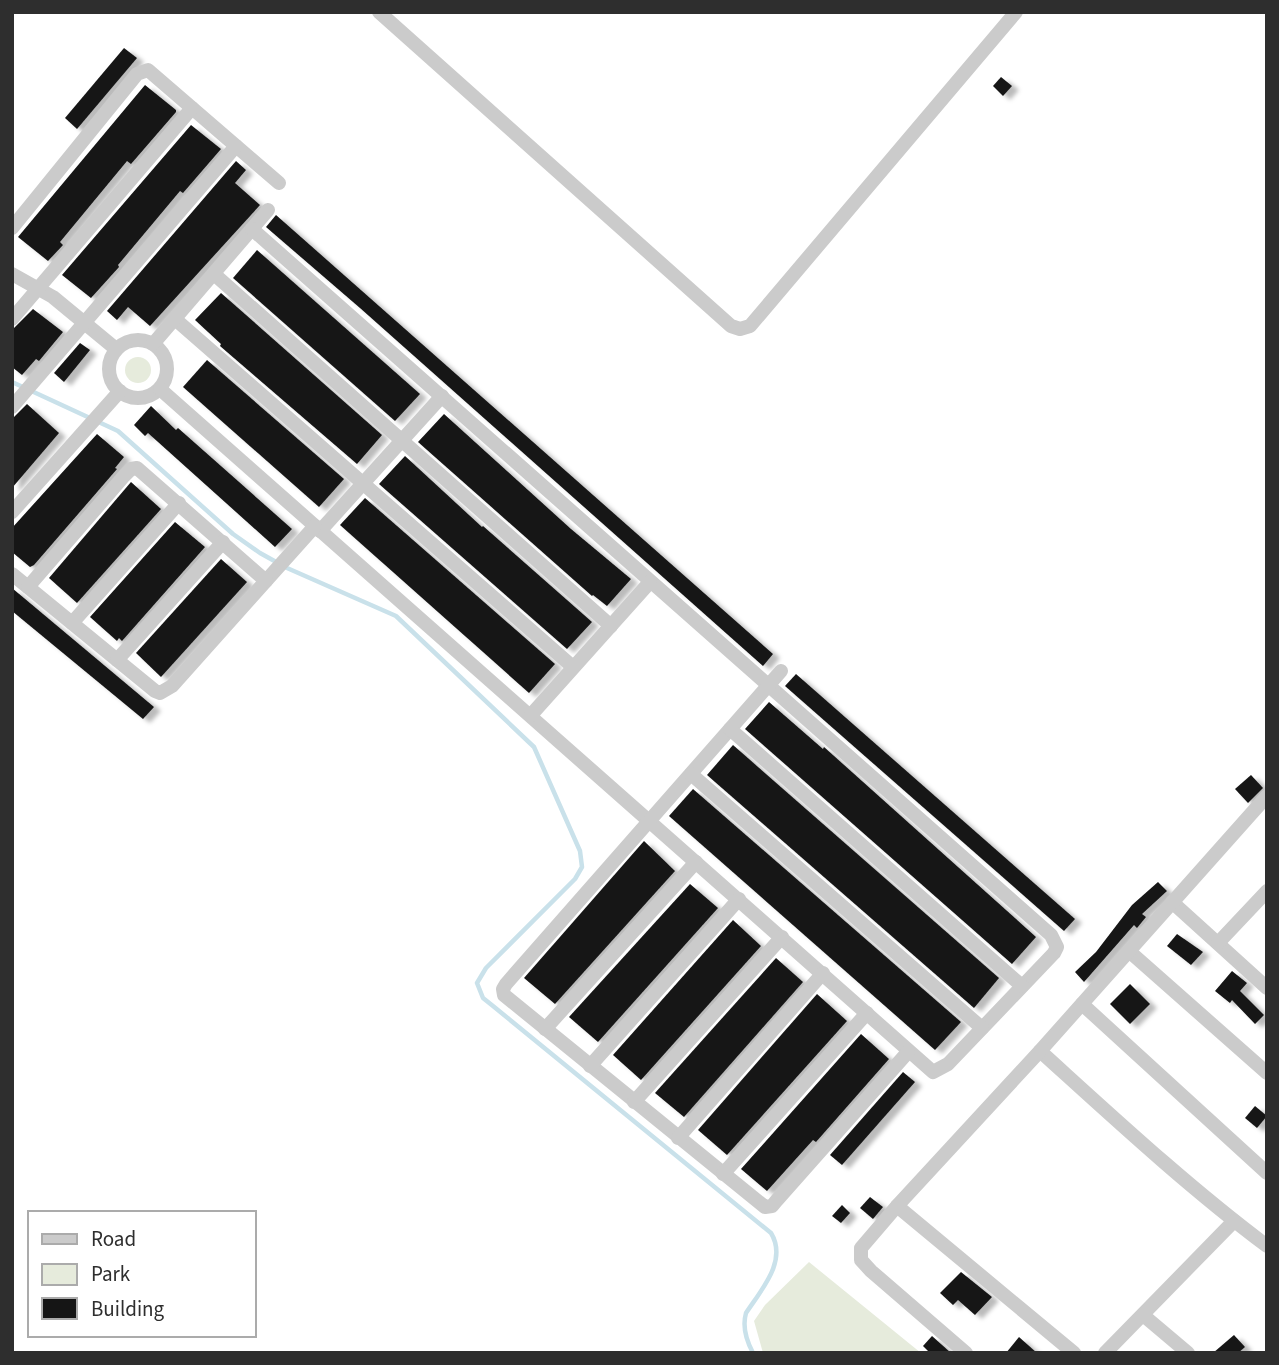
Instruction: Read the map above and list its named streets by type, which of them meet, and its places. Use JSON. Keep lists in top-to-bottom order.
{
  "legend": ["Road", "Park", "Building"]
}
